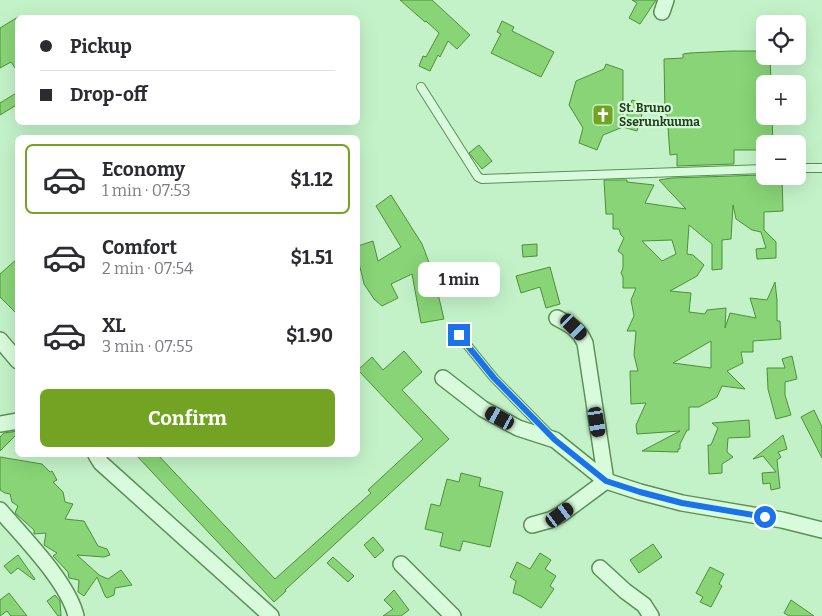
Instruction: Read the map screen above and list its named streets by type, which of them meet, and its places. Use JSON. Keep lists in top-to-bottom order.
{
  "places": {
    "church": ["St. Bruno Sserunkuuma"]
  },
  "page": {
    "map_buttons": ["+", "−"],
    "banner": ["Pickup", "Drop-off"],
    "list": [
      {
        "name": "Economy",
        "note": "1 min · 07:53",
        "value": "$1.12"
      },
      {
        "name": "Comfort",
        "note": "2 min · 07:54",
        "value": "$1.51"
      },
      {
        "name": "XL",
        "note": "3 min · 07:55",
        "value": "$1.90"
      }
    ],
    "bubble": "1 min",
    "buttons": "Confirm"
  }
}
